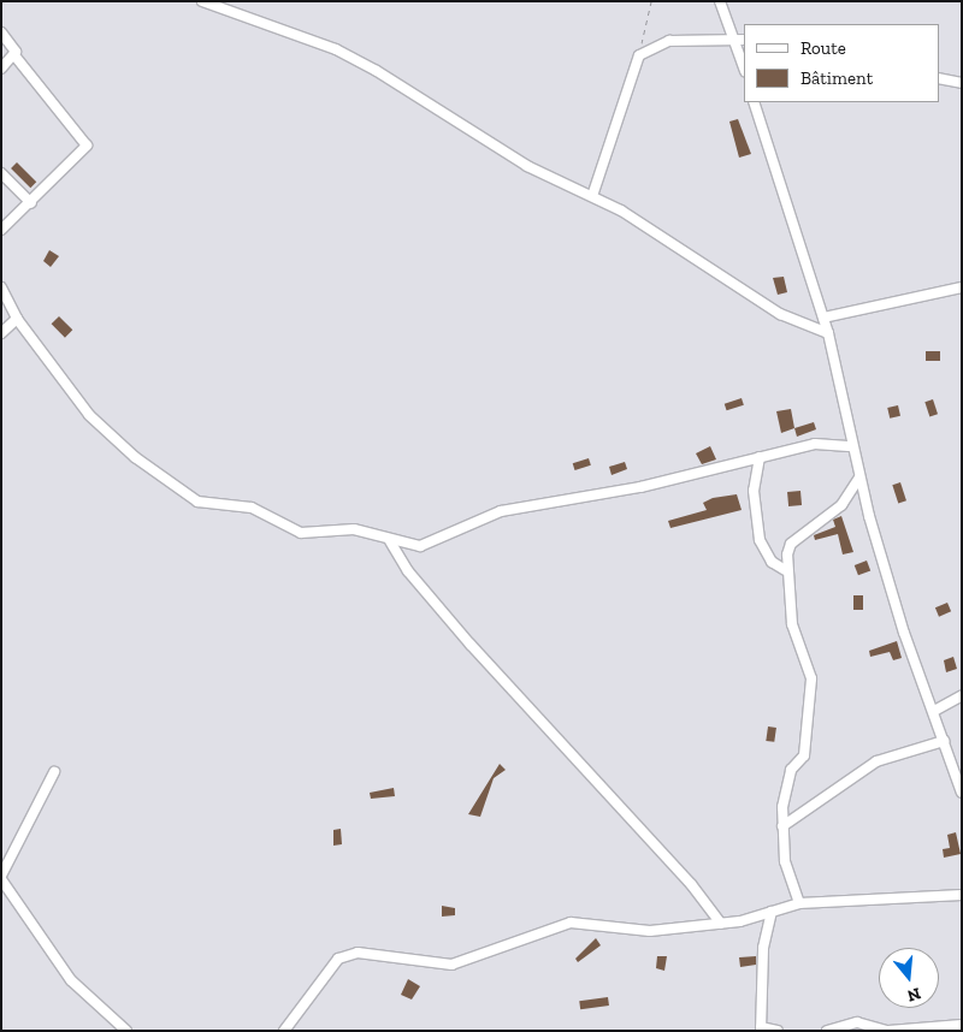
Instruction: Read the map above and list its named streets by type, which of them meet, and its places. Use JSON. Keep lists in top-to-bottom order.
{
  "legend": ["Route", "Bâtiment"],
  "north": "bottom"
}
